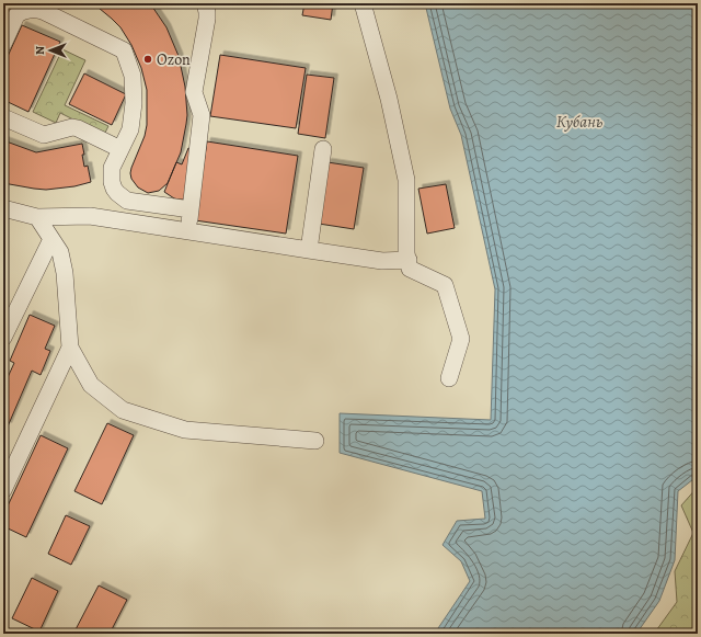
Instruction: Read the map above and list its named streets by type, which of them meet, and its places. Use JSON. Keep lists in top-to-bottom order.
{
  "water": ["Кубань"],
  "places": ["Ozon"],
  "north": "left"
}
